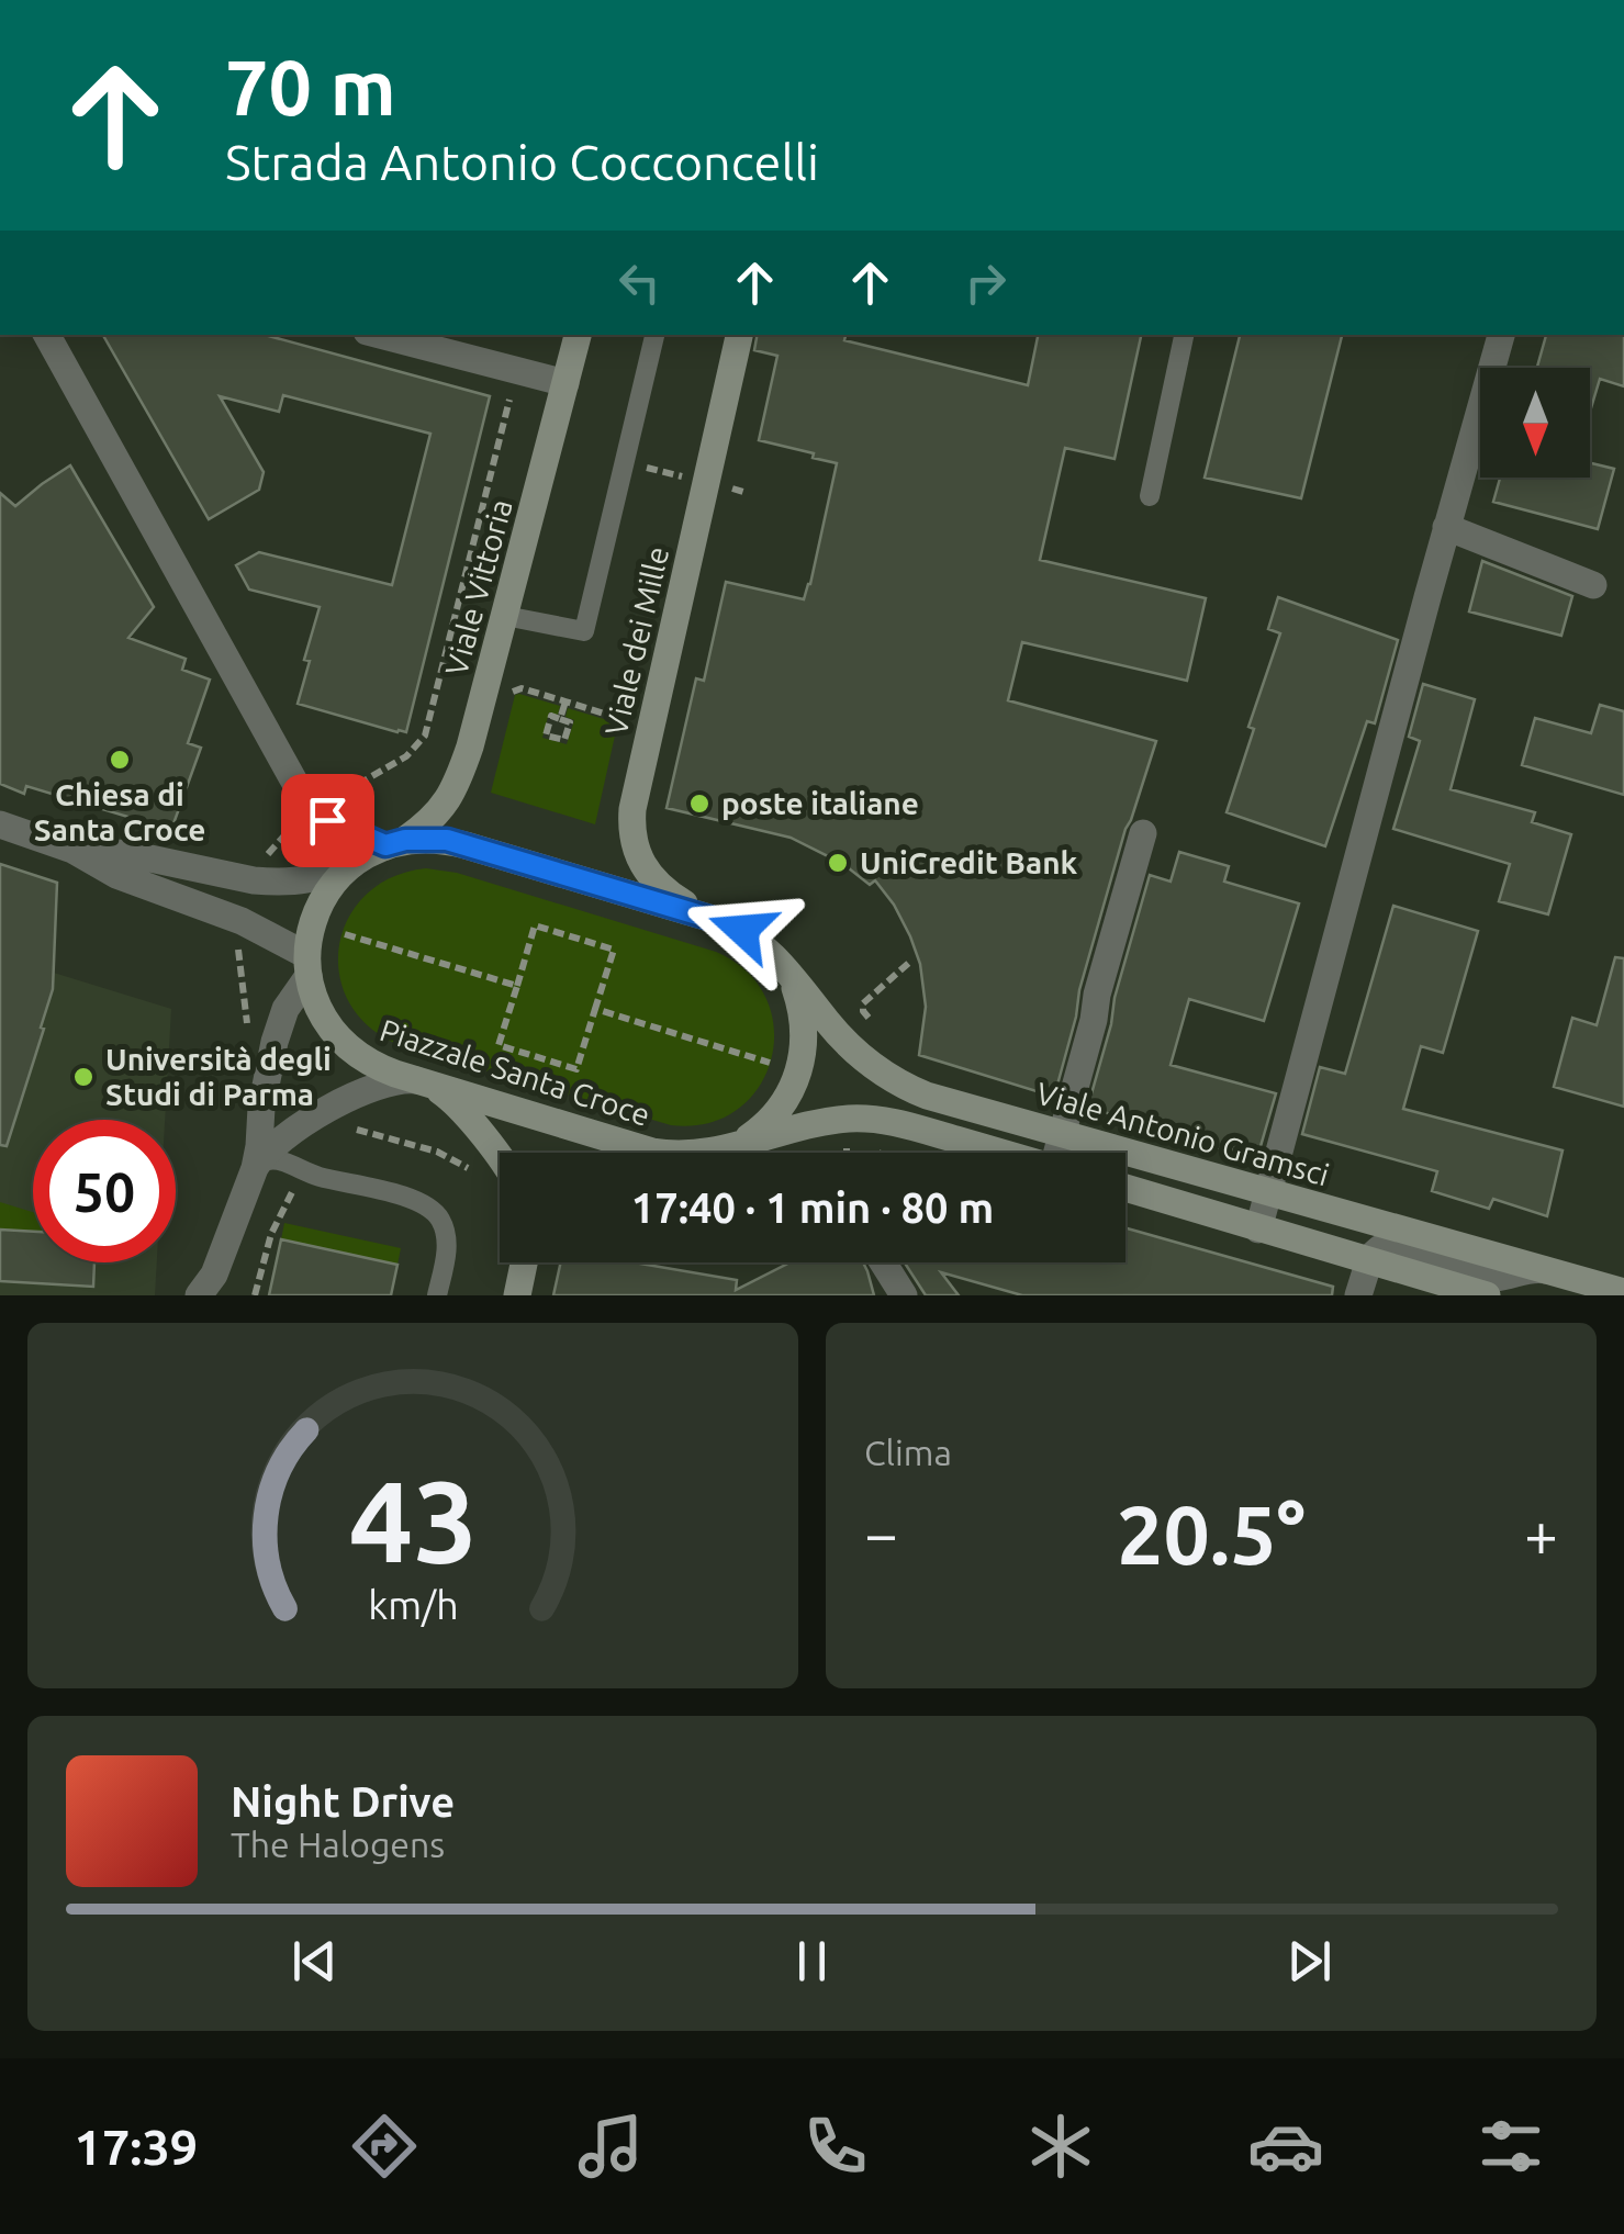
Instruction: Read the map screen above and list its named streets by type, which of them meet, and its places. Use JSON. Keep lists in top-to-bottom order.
{
  "streets": {
    "main road": [
      "Viale Vittoria",
      "Viale dei Mille",
      "Piazzale Santa Croce",
      "Viale Antonio Gramsci"
    ]
  },
  "crossings": [
    ["Viale Vittoria", "Piazzale Santa Croce"]
  ],
  "places": [
    "Chiesa di Santa Croce",
    "poste italiane",
    "UniCredit Bank",
    "Università degli Studi di Parma"
  ],
  "north": "bottom",
  "page": {
    "turn": ["70 m", "Strada Antonio Cocconcelli"],
    "limit": "50",
    "trip": "17:40 · 1 min · 80 m",
    "tile": "Clima",
    "heat": ["−", "20.5°", "+"],
    "song": ["Night Drive", "The Halogens"],
    "tabs": "17:39",
    "gauge": ["43", "km/h"]
  }
}
